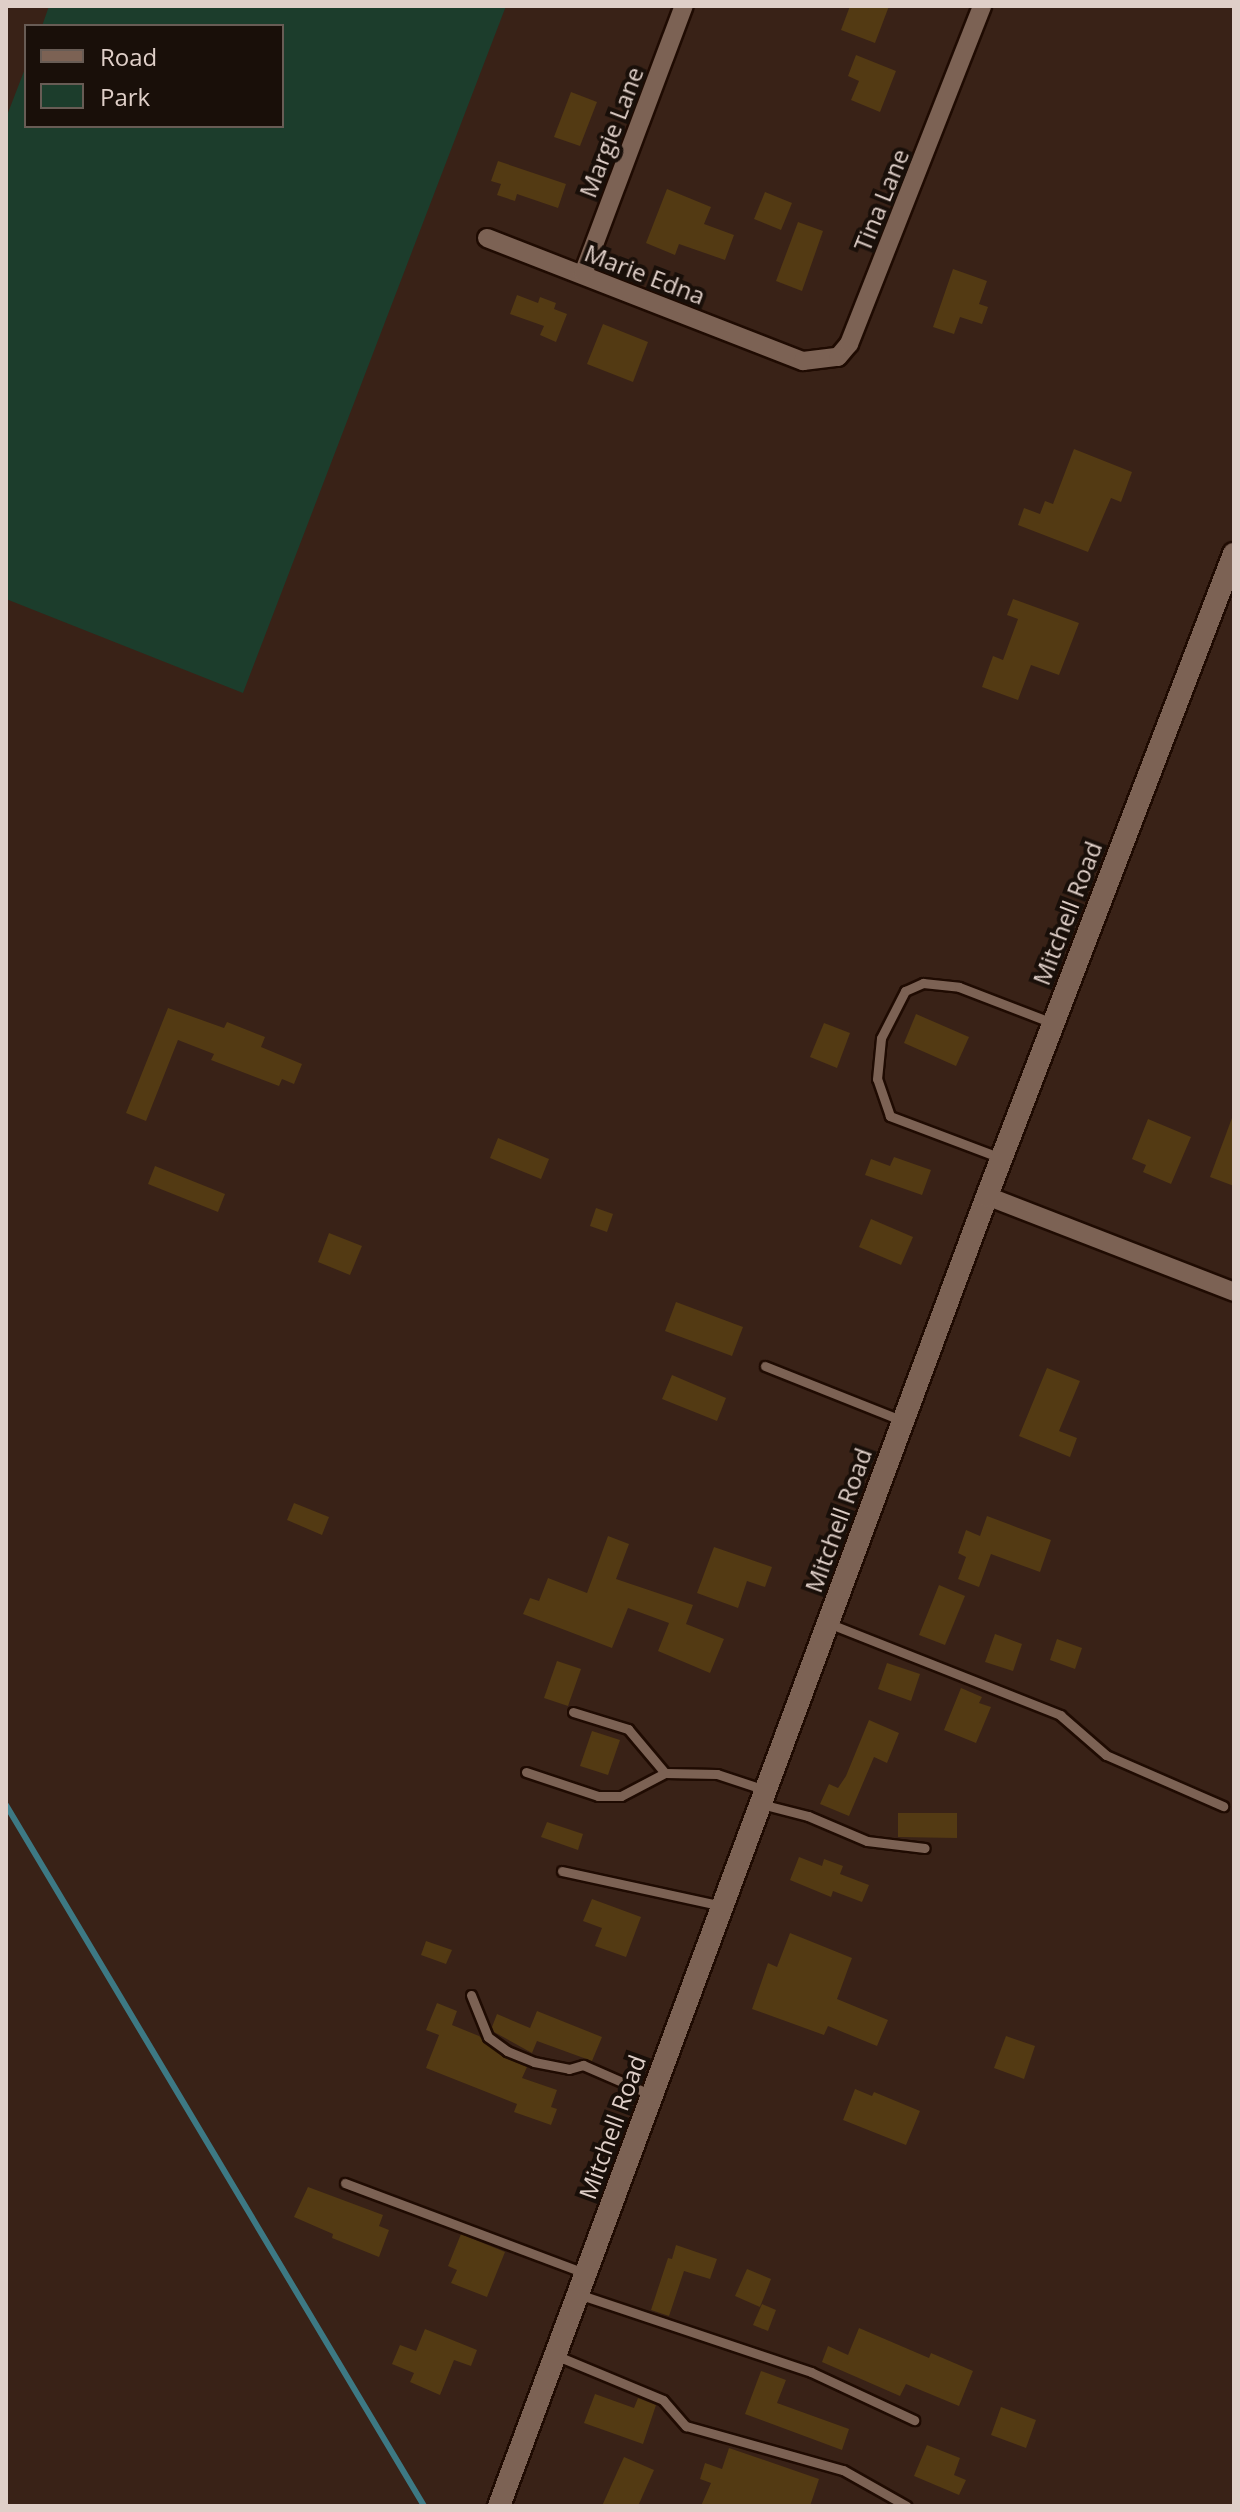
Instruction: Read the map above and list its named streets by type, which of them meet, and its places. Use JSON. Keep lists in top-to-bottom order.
{
  "streets": {
    "street": [
      "Margie Lane",
      "Tina Lane",
      "Marie Edna",
      "Mitchell Road"
    ]
  },
  "crossings": [
    ["Margie Lane", "Marie Edna"],
    ["Tina Lane", "Marie Edna"]
  ],
  "legend": ["Road", "Park"]
}
